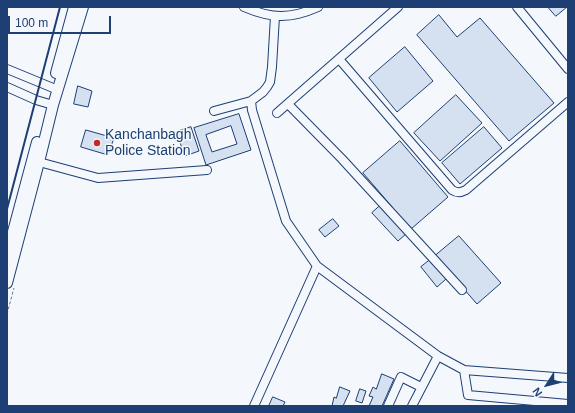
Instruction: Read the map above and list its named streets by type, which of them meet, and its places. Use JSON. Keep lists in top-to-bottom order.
{
  "places": ["Kanchanbagh Police Station"],
  "scale_bar": "100 m",
  "north": "bottom left"
}
